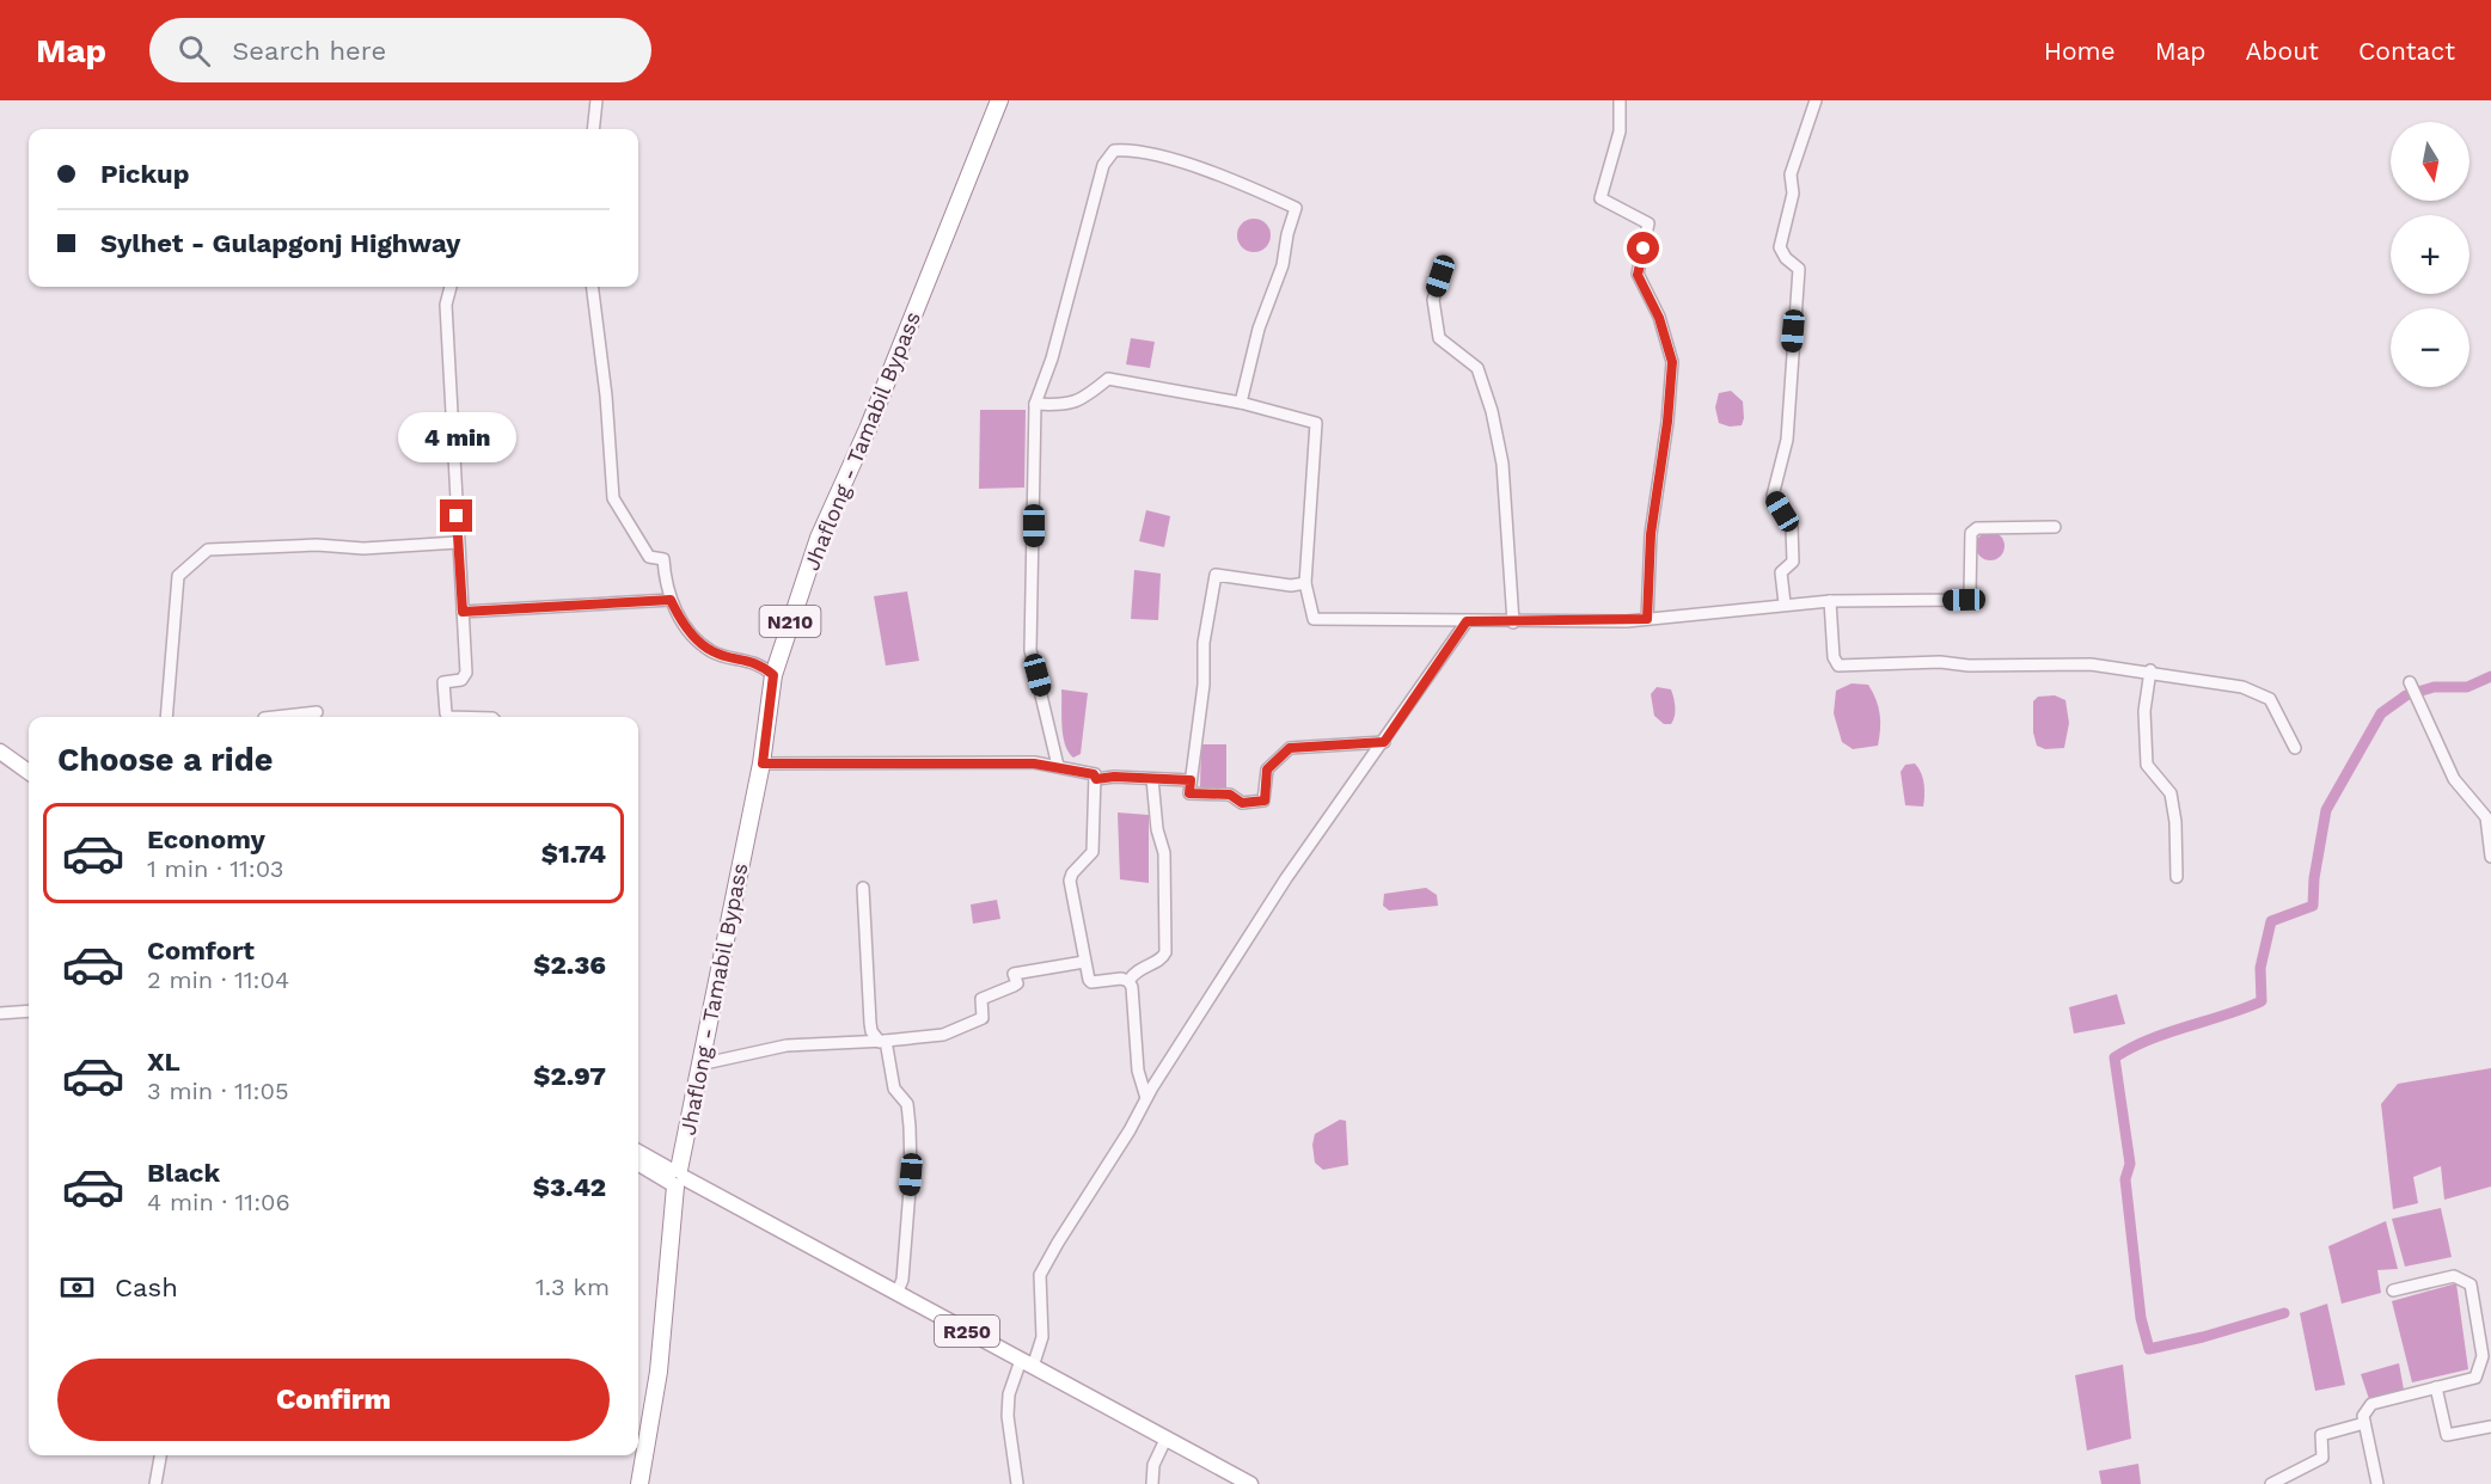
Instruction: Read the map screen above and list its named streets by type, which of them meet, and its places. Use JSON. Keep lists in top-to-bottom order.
{
  "streets": {
    "highway": ["Jhaflong - Tamabil Bypass", "N210"],
    "main road": ["R250"]
  },
  "crossings": [
    ["Jhaflong - Tamabil Bypass", "R250"]
  ],
  "north": "bottom",
  "page": {
    "header": "Map",
    "search": "Search here",
    "nav": [
      "Home",
      "Map",
      "About",
      "Contact"
    ],
    "map_buttons": ["+", "−"],
    "banner": ["Pickup", "Sylhet - Gulapgonj Highway"],
    "bubble": "4 min",
    "heading": "Choose a ride",
    "list": [
      {
        "name": "Economy",
        "note": "1 min · 11:03",
        "value": "$1.74"
      },
      {
        "name": "Comfort",
        "note": "2 min · 11:04",
        "value": "$2.36"
      },
      {
        "name": "XL",
        "note": "3 min · 11:05",
        "value": "$2.97"
      },
      {
        "name": "Black",
        "note": "4 min · 11:06",
        "value": "$3.42"
      }
    ],
    "pay": ["Cash", "1.3 km"],
    "buttons": "Confirm"
  }
}
